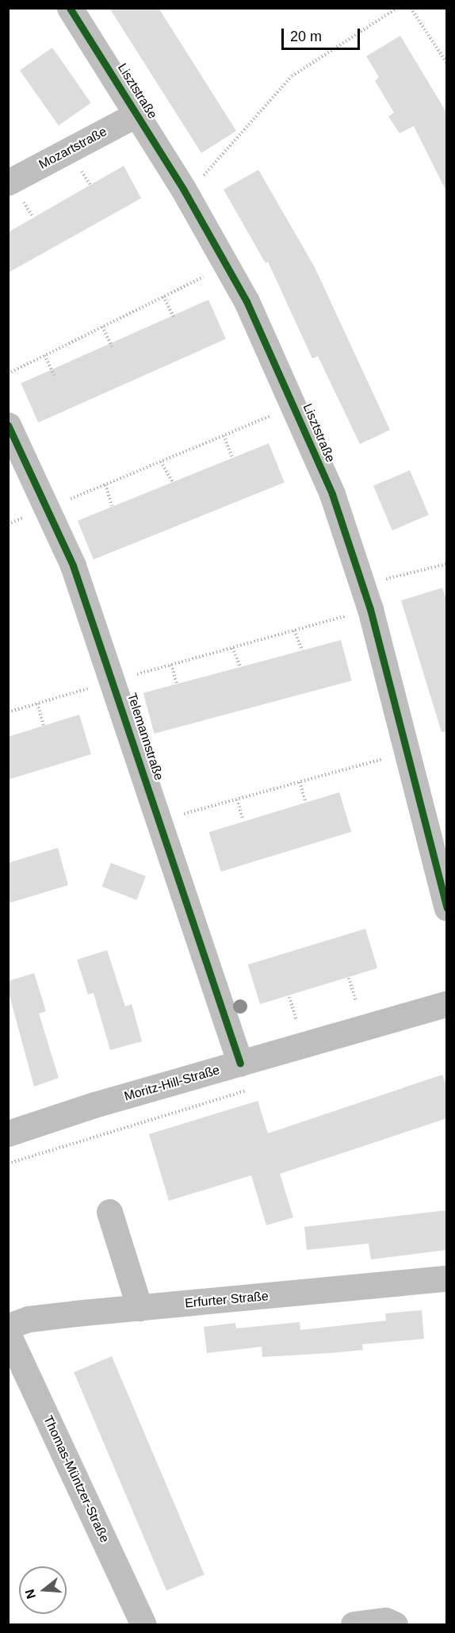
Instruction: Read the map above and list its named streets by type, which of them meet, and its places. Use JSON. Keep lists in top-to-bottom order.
{
  "streets": {
    "street": [
      "Lisztstraße",
      "Mozartstraße",
      "Telemannstraße",
      "Moritz-Hill-Straße",
      "Erfurter Straße",
      "Thomas-Müntzer-Straße"
    ]
  },
  "crossings": [
    ["Lisztstraße", "Mozartstraße"],
    ["Telemannstraße", "Moritz-Hill-Straße"]
  ],
  "scale_bar": "20 m",
  "north": "left"
}
